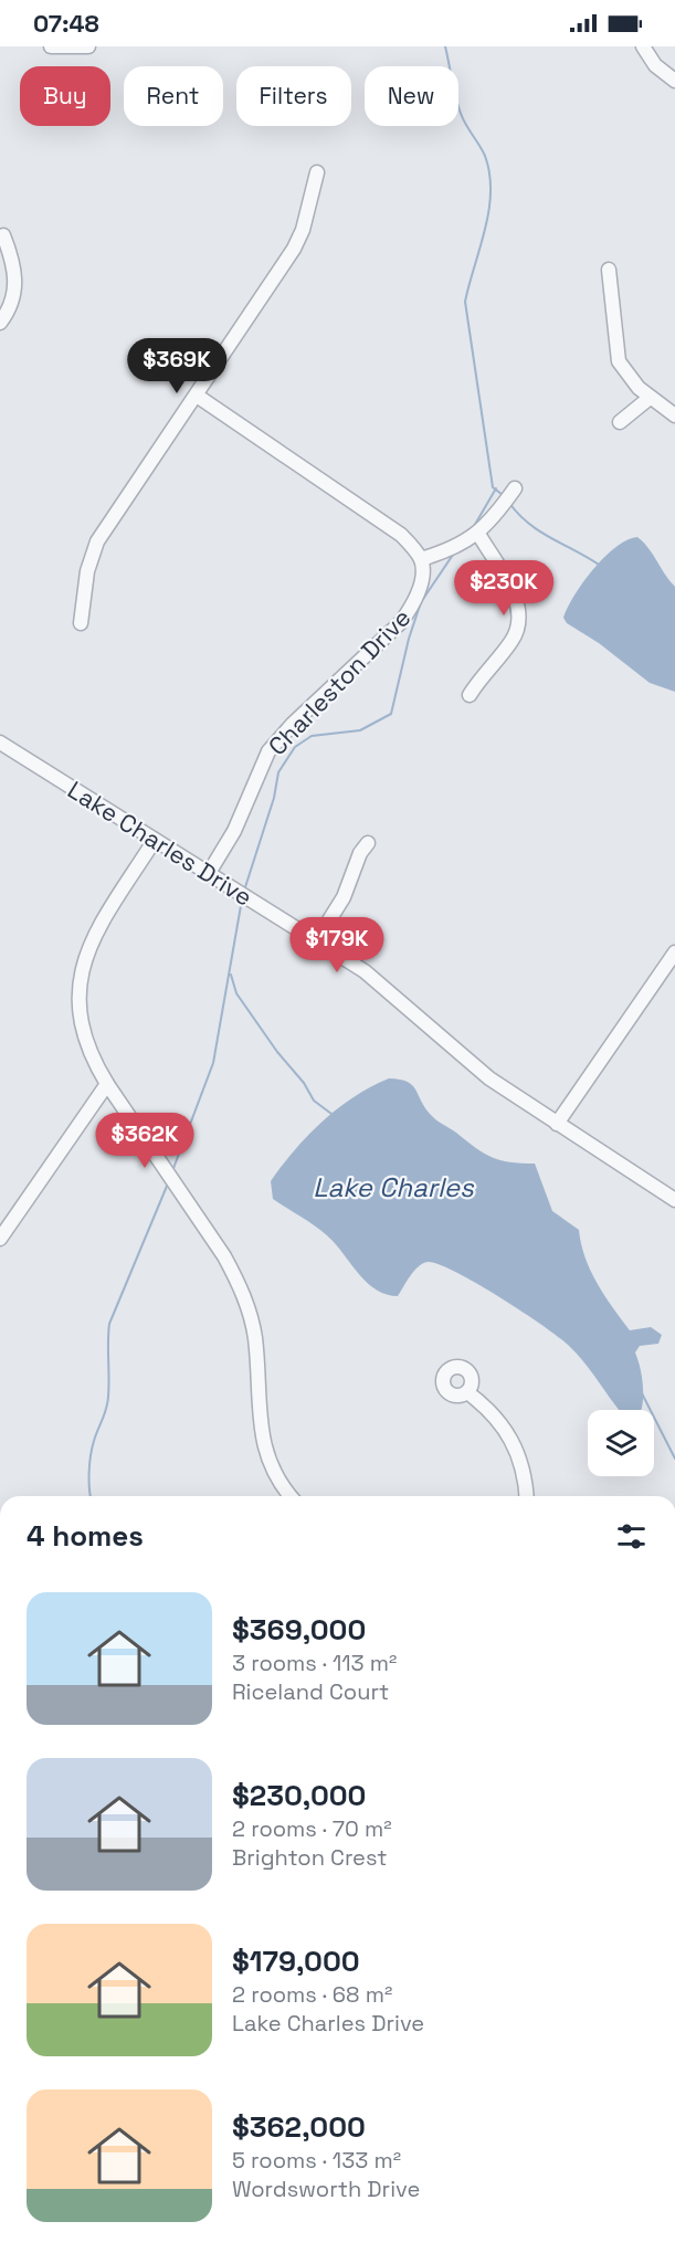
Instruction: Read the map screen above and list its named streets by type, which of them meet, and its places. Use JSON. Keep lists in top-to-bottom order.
{
  "streets": {
    "street": ["Charleston Drive", "Lake Charles Drive"]
  },
  "crossings": [
    ["Charleston Drive", "Lake Charles Drive"]
  ],
  "water": ["Lake Charles"],
  "page": {
    "status": "07:48",
    "chip": [
      "Buy",
      "Rent",
      "Filters",
      "New"
    ],
    "price": [
      "$369K",
      "$230K",
      "$179K",
      "$362K"
    ],
    "heading": "4 homes",
    "list": [
      {
        "name": "$369,000",
        "note": "3 rooms · 113 m² · Riceland Court"
      },
      {
        "name": "$230,000",
        "note": "2 rooms · 70 m² · Brighton Crest"
      },
      {
        "name": "$179,000",
        "note": "2 rooms · 68 m² · Lake Charles Drive"
      },
      {
        "name": "$362,000",
        "note": "5 rooms · 133 m² · Wordsworth Drive"
      }
    ]
  }
}
